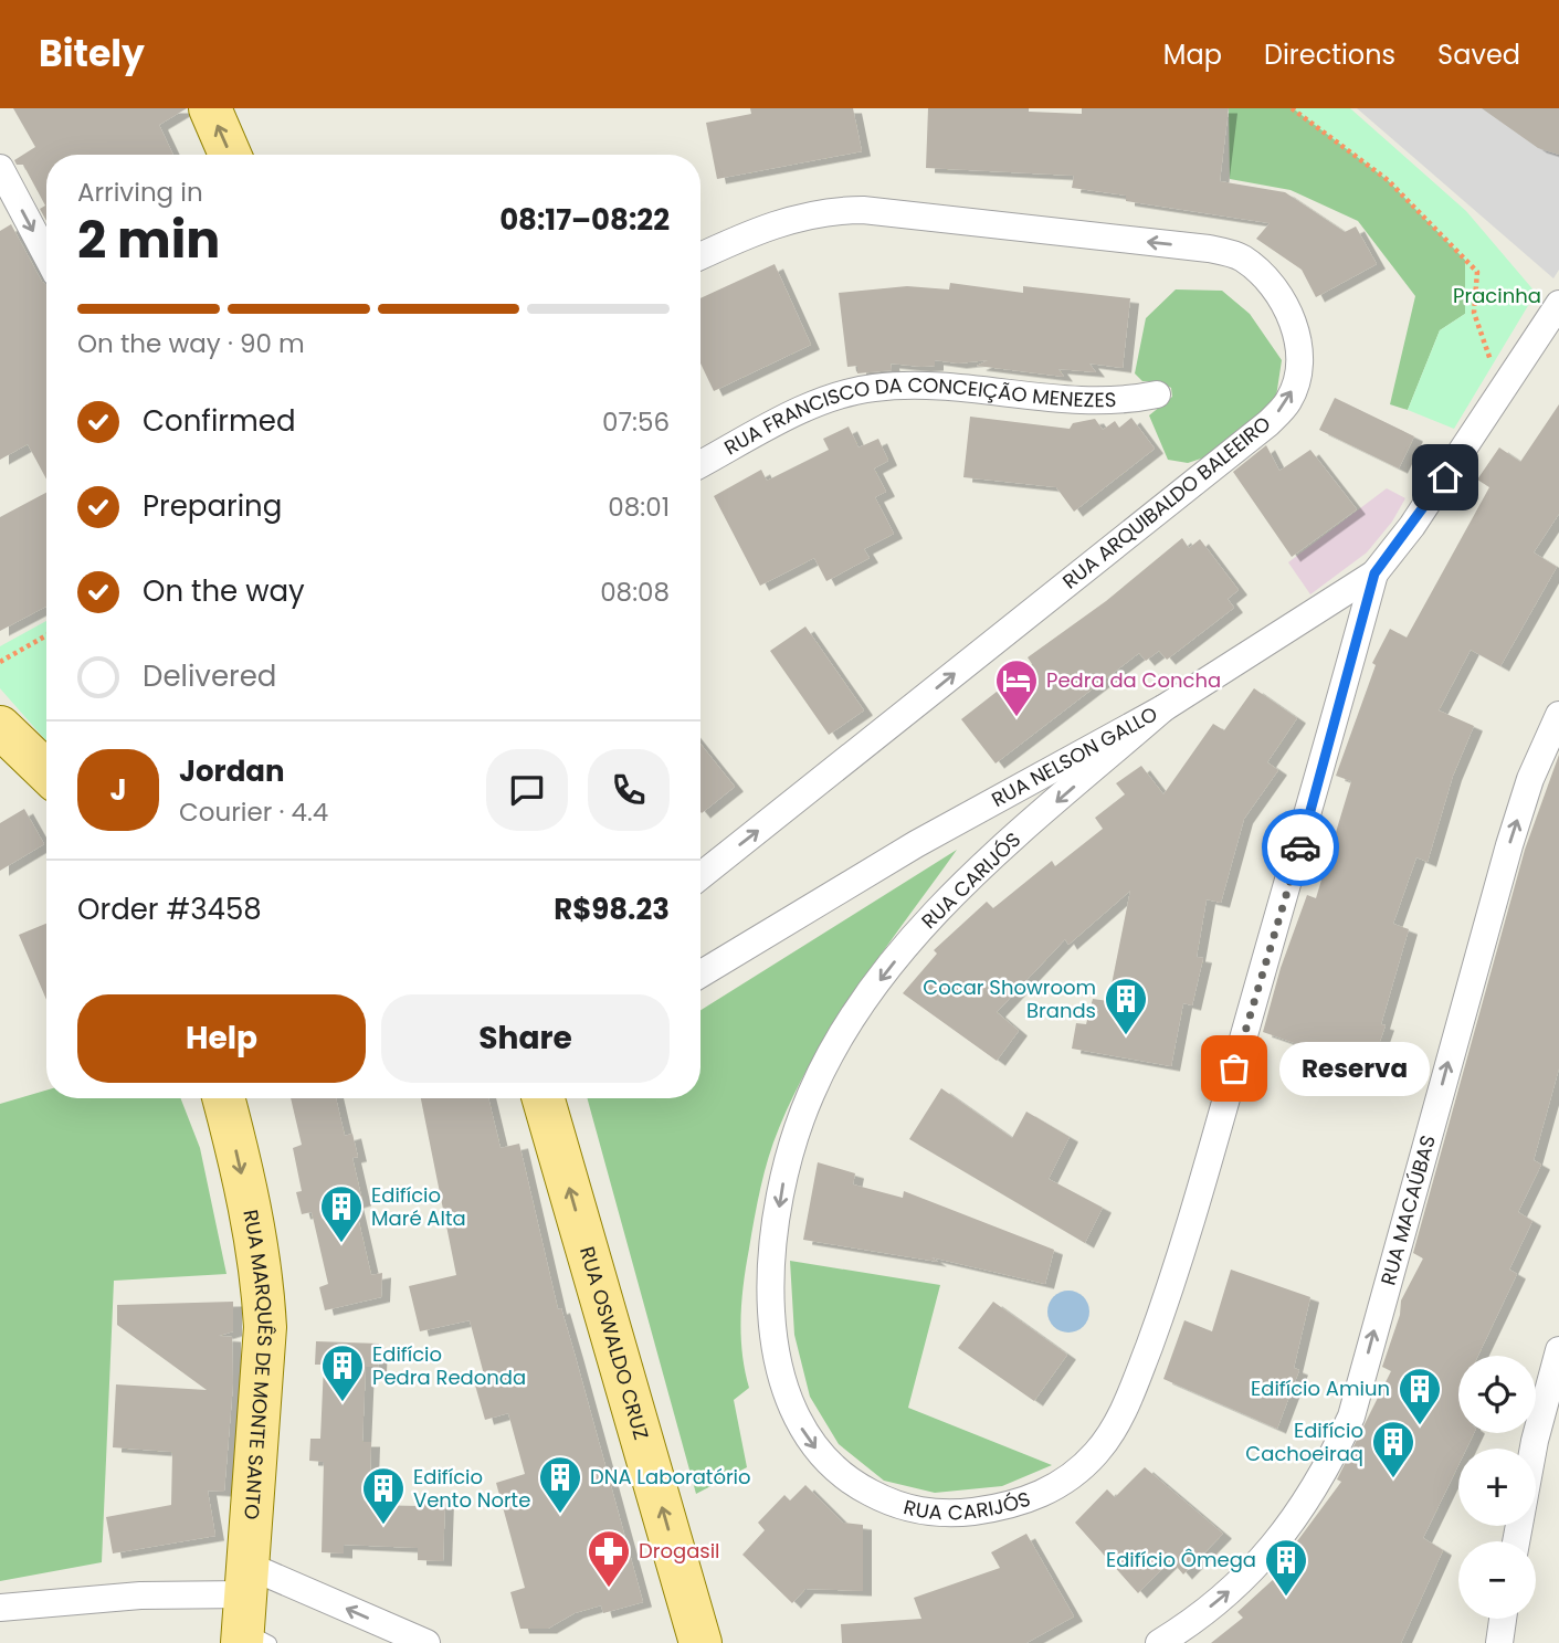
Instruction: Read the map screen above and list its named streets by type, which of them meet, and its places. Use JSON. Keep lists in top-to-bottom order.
{
  "streets": {
    "main road": ["RUA OSWALDO CRUZ", "RUA MARQUÊS DE MONTE SANTO"],
    "street": [
      "RUA FRANCISCO DA CONCEIÇÃO MENEZES",
      "RUA ARQUIBALDO BALEEIRO",
      "RUA NELSON GALLO",
      "RUA CARIJÓS",
      "RUA MACAÚBAS"
    ]
  },
  "crossings": [
    ["RUA NELSON GALLO", "RUA CARIJÓS"]
  ],
  "one_way": ["RUA MACAÚBAS", "RUA OSWALDO CRUZ", "RUA MARQUÊS DE MONTE SANTO"],
  "parks": ["Pracinha"],
  "places": {
    "hotel": ["Pedra da Concha"],
    "building": [
      "Cocar Showroom Brands",
      "Edifício Maré Alta",
      "Edifício Pedra Redonda",
      "Edifício Amiun",
      "Edifício Cachoeiraq",
      "DNA Laboratório",
      "Edifício Vento Norte",
      "Edifício Ômega"
    ],
    "other": ["Reserva"],
    "pharmacy": ["Drogasil"]
  },
  "page": {
    "header": "Bitely",
    "nav": ["Map", "Directions", "Saved"],
    "heading": ["2 min", "Arriving in", "08:17–08:22"],
    "panel": [
      "Jordan",
      "Courier · 4.4",
      "Order #3458",
      "R$98.23"
    ],
    "bar": "On the way · 90 m",
    "list": [
      ["Confirmed", "07:56"],
      ["Preparing", "08:01"],
      ["On the way", "08:08"],
      "Delivered"
    ],
    "round": "J",
    "buttons": ["Help", "Share"],
    "bubble": "Reserva",
    "map_buttons": ["+", "−"]
  }
}
